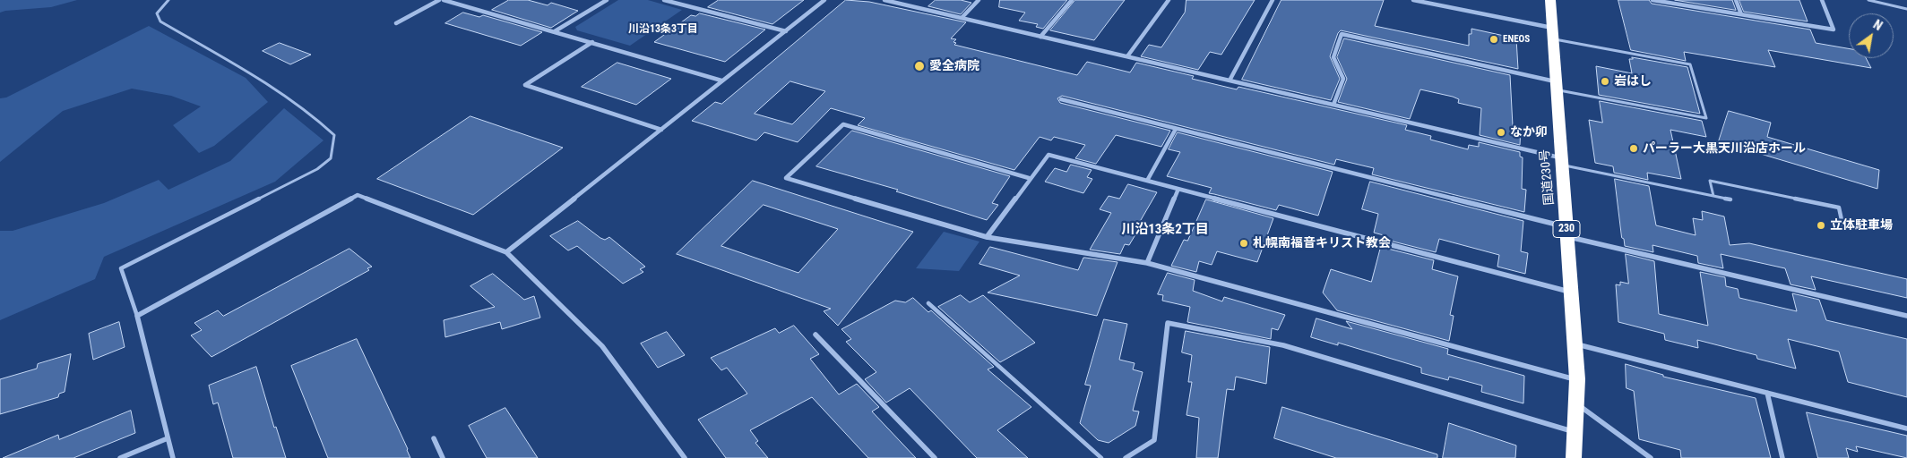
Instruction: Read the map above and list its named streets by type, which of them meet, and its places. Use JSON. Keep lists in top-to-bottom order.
{
  "streets": {
    "highway": ["国道230号", "230"]
  },
  "districts": ["川沿13条3丁目", "川沿13条2丁目"],
  "places": [
    "ENEOS",
    "愛全病院",
    "岩はし",
    "なか卯",
    "パーラー大黒天川沿店ホール",
    "立体駐車場",
    "札幌南福音キリスト教会"
  ],
  "north": "top right"
}
